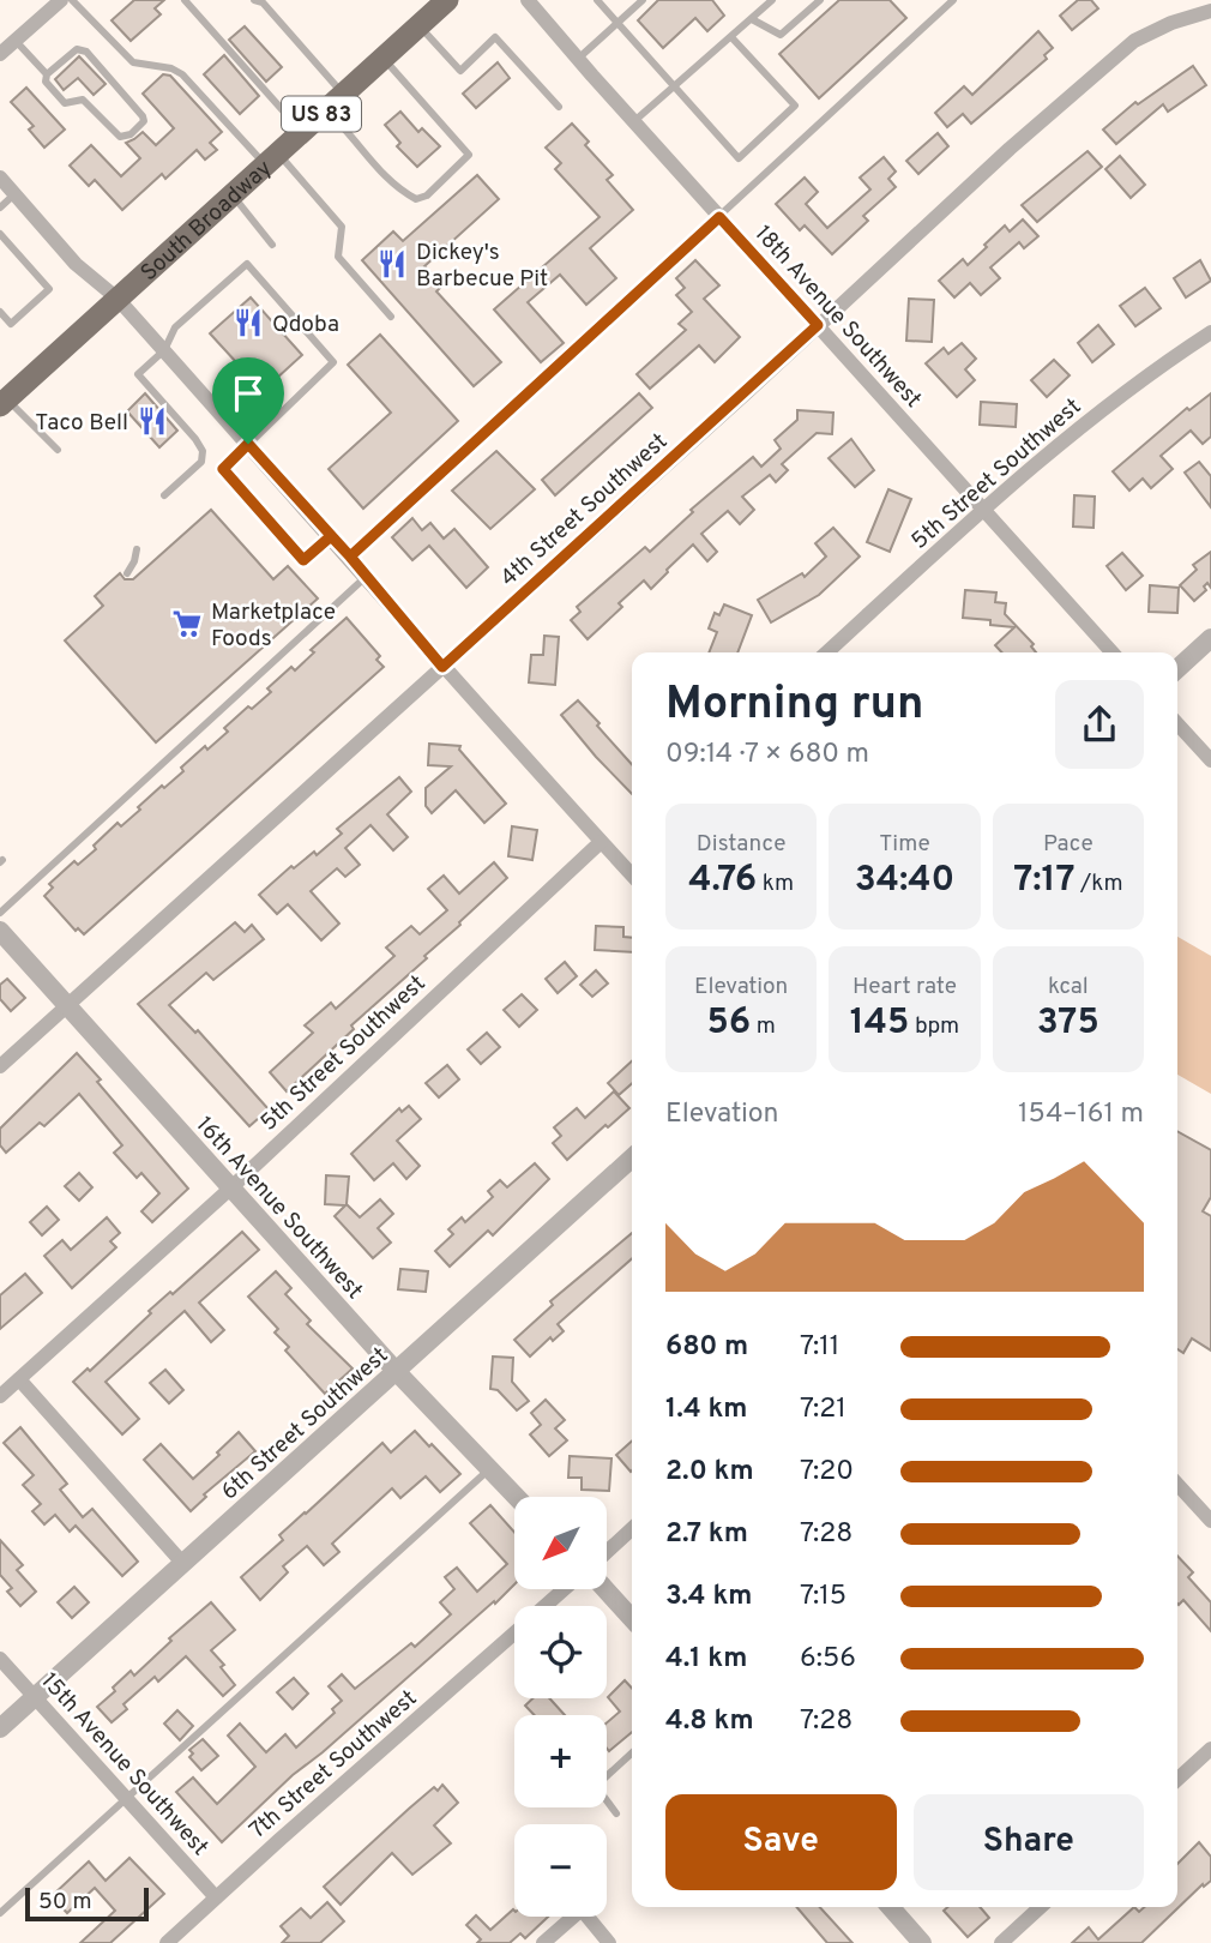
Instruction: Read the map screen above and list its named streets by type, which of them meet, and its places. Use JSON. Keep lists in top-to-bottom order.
{
  "streets": {
    "main road": ["US 83", "South Broadway"],
    "street": [
      "18th Avenue Southwest",
      "5th Street Southwest",
      "4th Street Southwest",
      "16th Avenue Southwest",
      "6th Street Southwest",
      "15th Avenue Southwest",
      "7th Street Southwest"
    ]
  },
  "crossings": [
    ["18th Avenue Southwest", "5th Street Southwest"],
    ["18th Avenue Southwest", "4th Street Southwest"],
    ["5th Street Southwest", "16th Avenue Southwest"],
    ["4th Street Southwest", "16th Avenue Southwest"],
    ["16th Avenue Southwest", "6th Street Southwest"],
    ["6th Street Southwest", "15th Avenue Southwest"],
    ["15th Avenue Southwest", "7th Street Southwest"]
  ],
  "places": {
    "restaurant": ["Dickey's Barbecue Pit", "Qdoba", "Taco Bell"],
    "supermarket": ["Marketplace Foods"]
  },
  "scale_bar": "50 m",
  "north": "bottom left",
  "page": {
    "heading": ["Morning run", "09:14 · 7 × 680 m"],
    "stats": [
      ["Distance", "4.76 km"],
      ["Time", "34:40"],
      ["Pace", "7:17 /km"],
      ["Elevation", "56 m"],
      ["Heart rate", "145 bpm"],
      ["kcal", "375"]
    ],
    "chart": ["Elevation", "154–161 m"],
    "list": [
      {
        "name": "680 m",
        "note": "7:11"
      },
      {
        "name": "1.4 km",
        "note": "7:21"
      },
      {
        "name": "2.0 km",
        "note": "7:20"
      },
      {
        "name": "2.7 km",
        "note": "7:28"
      },
      {
        "name": "3.4 km",
        "note": "7:15"
      },
      {
        "name": "4.1 km",
        "note": "6:56"
      },
      {
        "name": "4.8 km",
        "note": "7:28"
      }
    ],
    "map_buttons": ["+", "−"],
    "buttons": ["Save", "Share"],
    "scale": "50 m"
  }
}
